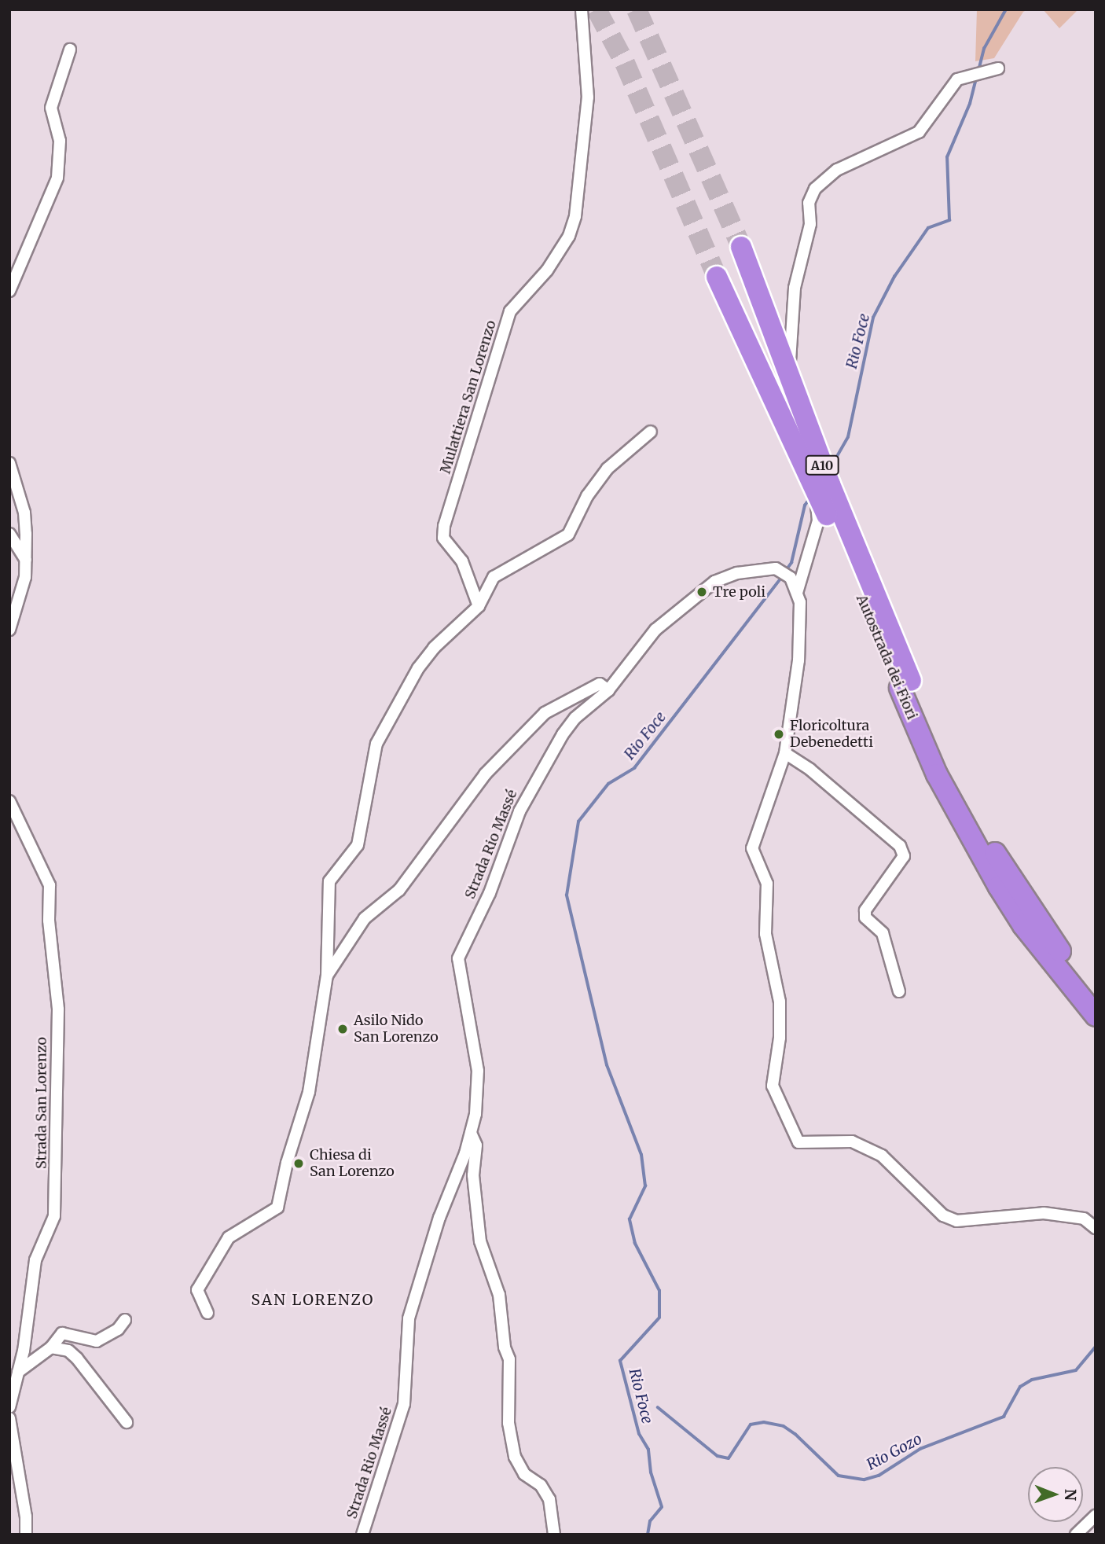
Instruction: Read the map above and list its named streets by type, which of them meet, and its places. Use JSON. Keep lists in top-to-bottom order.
{
  "streets": {
    "highway": ["A10", "Autostrada dei Fiori"],
    "street": ["Mulattiera San Lorenzo", "Strada Rio Massé", "Strada San Lorenzo"]
  },
  "districts": ["SAN LORENZO"],
  "water": ["Rio Foce", "Rio Gozo"],
  "places": [
    "Tre poli",
    "Floricoltura Debenedetti",
    "Asilo Nido San Lorenzo",
    "Chiesa di San Lorenzo"
  ],
  "north": "right"
}
